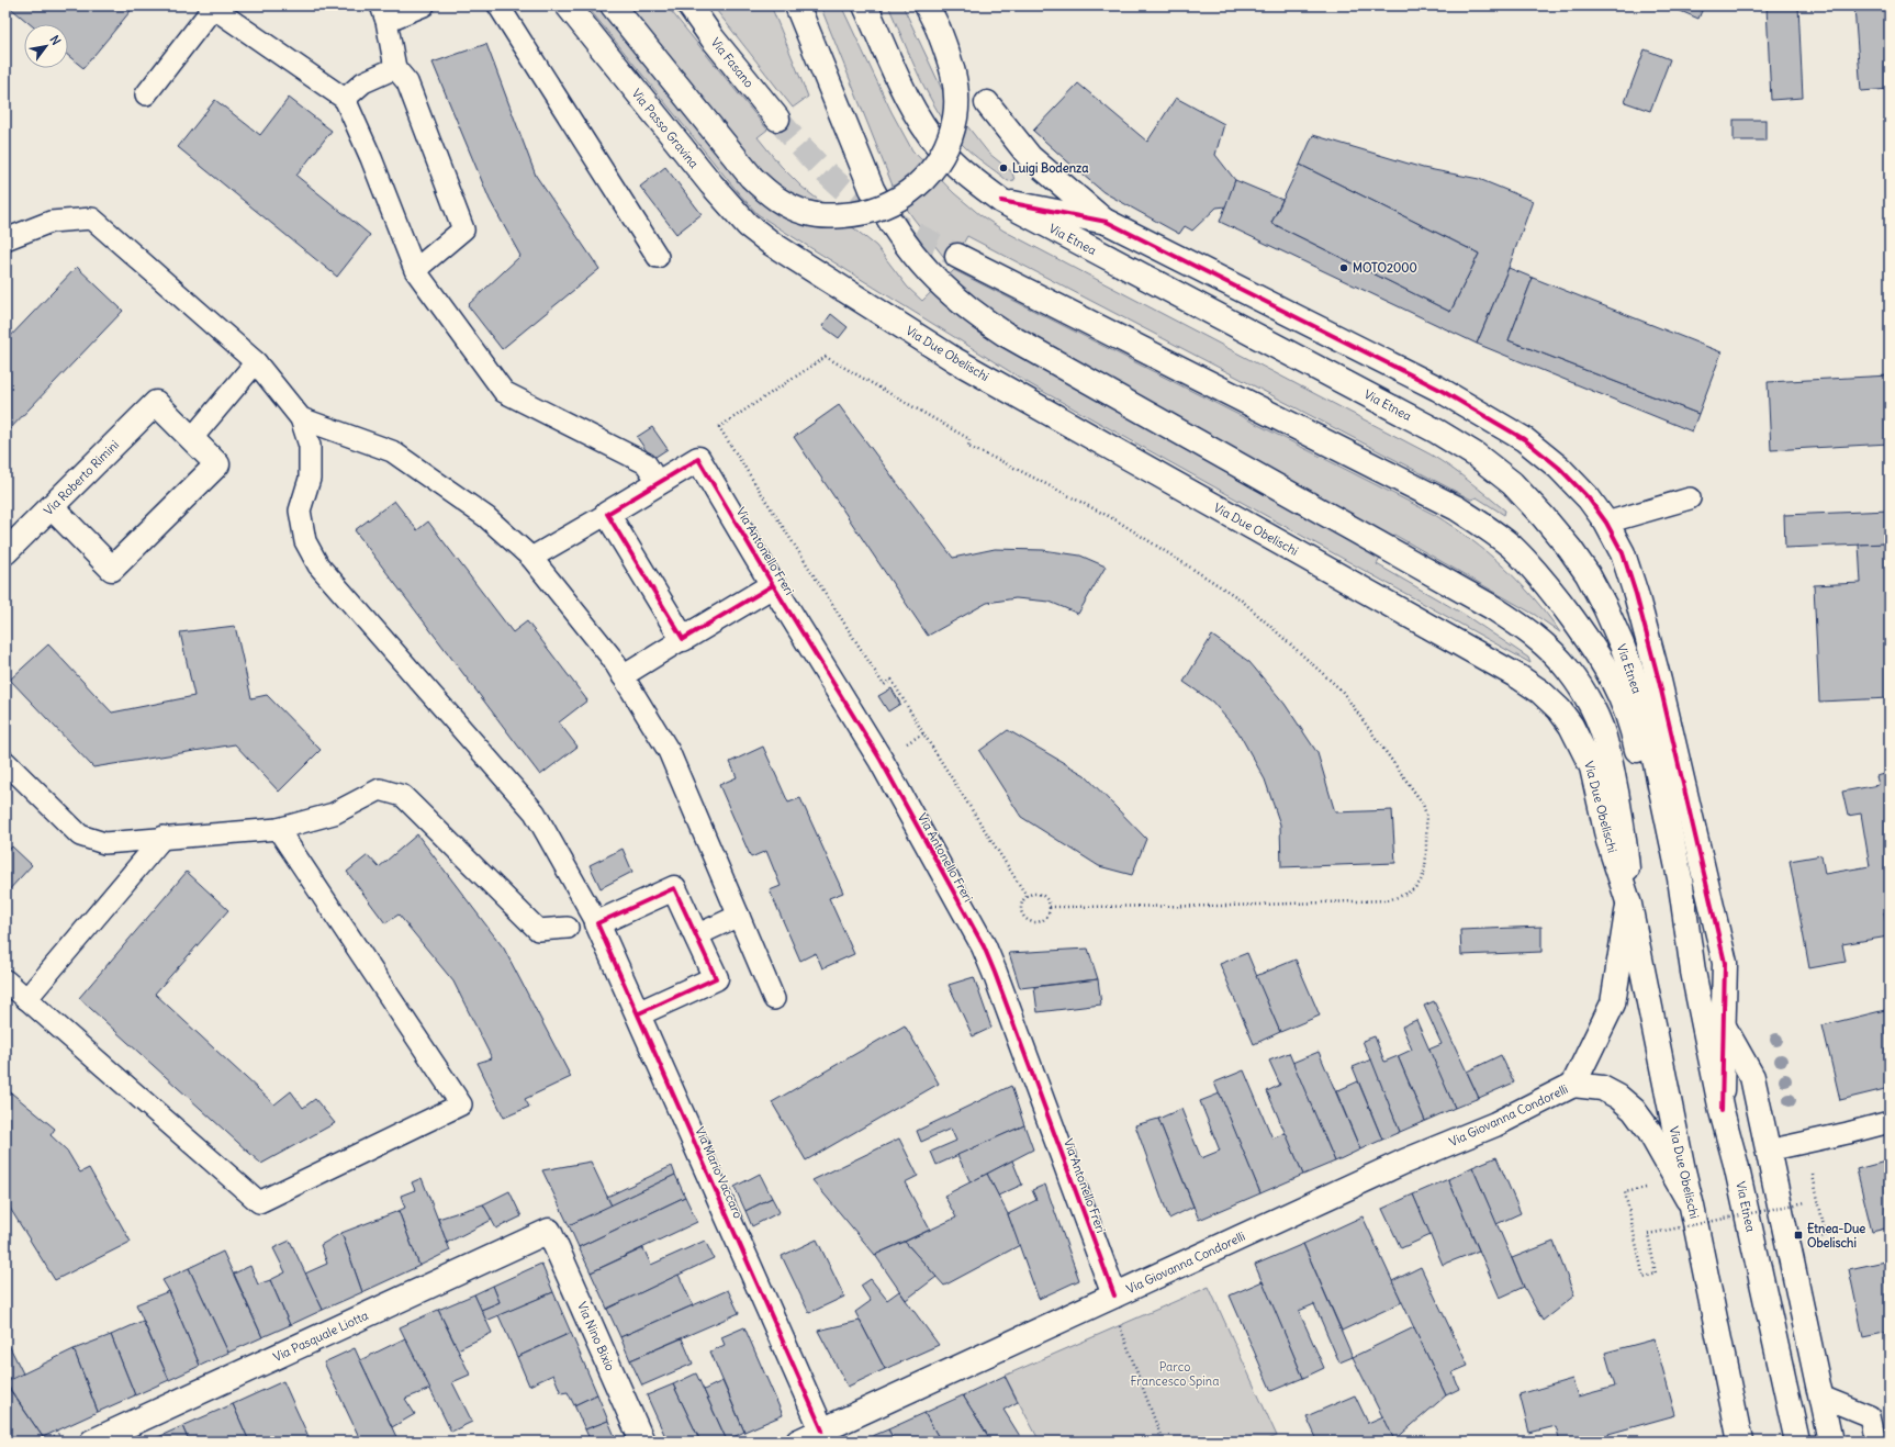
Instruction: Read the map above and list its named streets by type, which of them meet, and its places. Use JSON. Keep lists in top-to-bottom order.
{
  "streets": {
    "main road": [
      "Via Fasano",
      "Via Passo Gravina",
      "Via Etnea",
      "Via Due Obelischi",
      "Via Roberto Rimini",
      "Via Antonello Freri",
      "Via Giovanna Condorelli",
      "Via Mario Vaccaro",
      "Via Pasquale Liotta",
      "Via Nino Bixio"
    ]
  },
  "crossings": [
    ["Via Passo Gravina", "Via Due Obelischi"],
    ["Via Antonello Freri", "Via Giovanna Condorelli"],
    ["Via Giovanna Condorelli", "Via Mario Vaccaro"],
    ["Via Pasquale Liotta", "Via Nino Bixio"]
  ],
  "parks": ["Parco Francesco Spina"],
  "places": {
    "other": ["Luigi Bodenza", "MOTO2000"],
    "transit": ["Etnea-Due Obelischi"]
  },
  "north": "top right"
}
